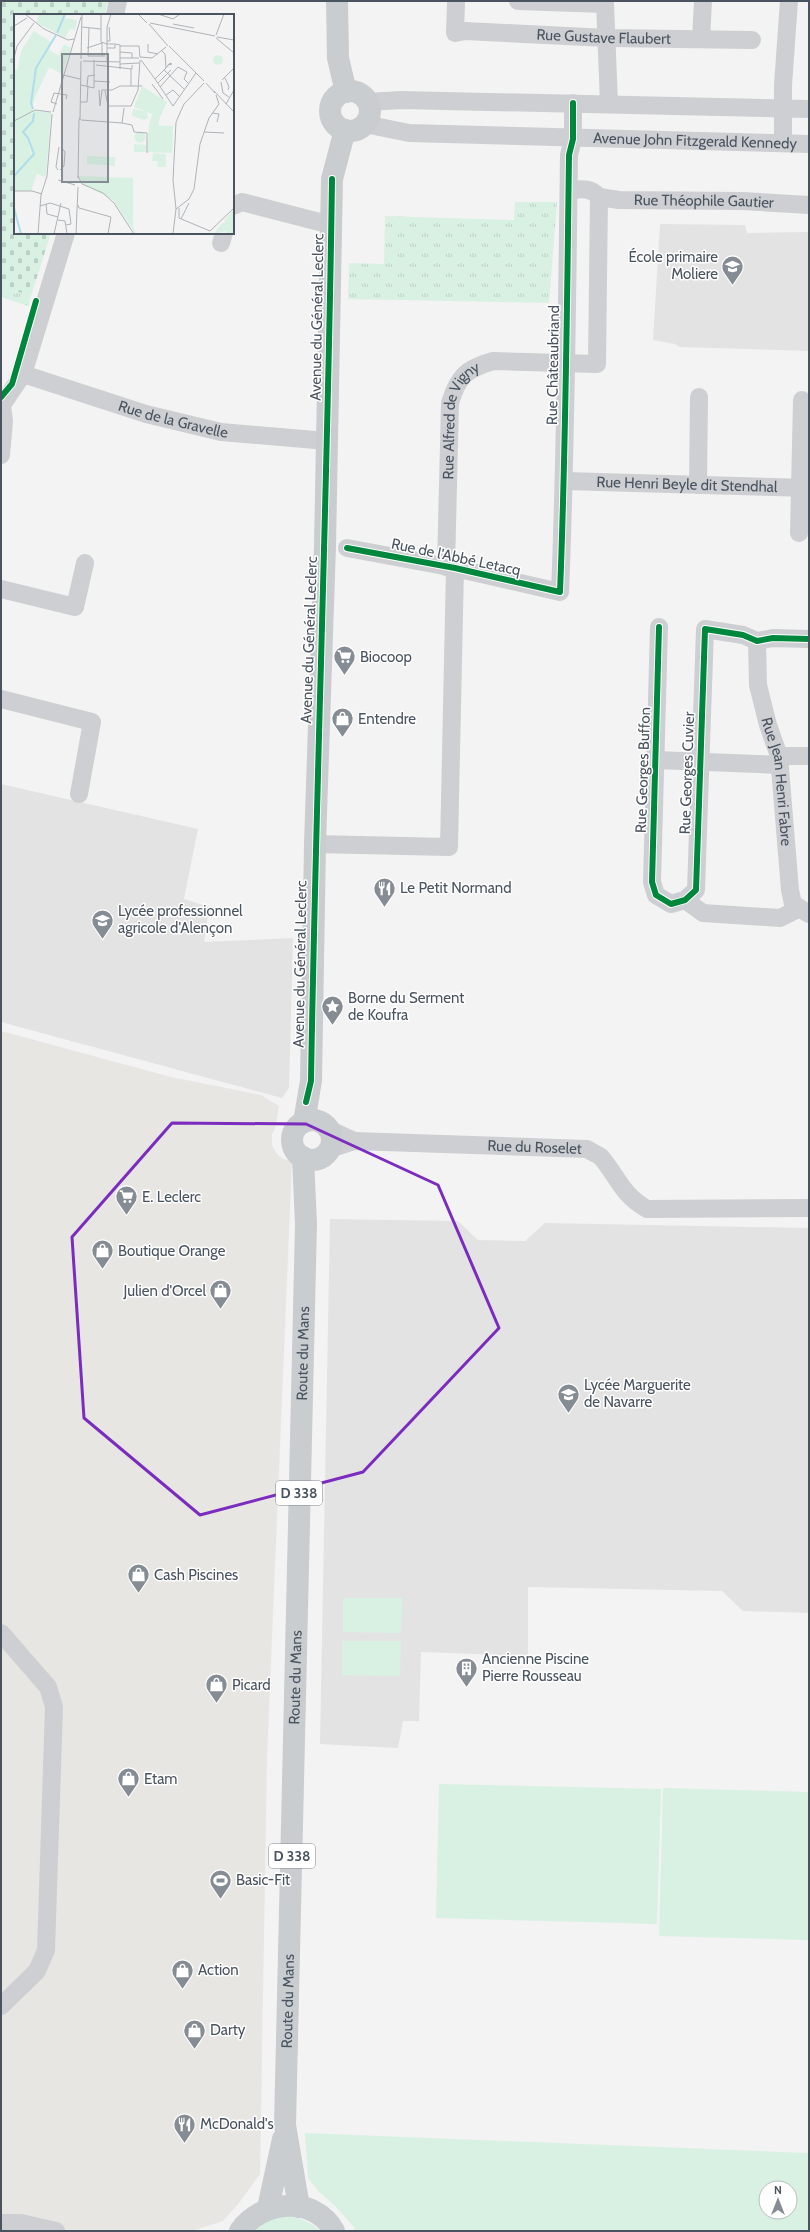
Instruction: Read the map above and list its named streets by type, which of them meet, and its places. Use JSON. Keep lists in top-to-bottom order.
{
  "streets": {
    "main road": ["Avenue du Général Leclerc", "Route du Mans", "D 338"],
    "street": [
      "Rue Gustave Flaubert",
      "Avenue John Fitzgerald Kennedy",
      "Rue Théophile Gautier",
      "Rue Châteaubriand",
      "Rue de la Gravelle",
      "Rue Alfred de Vigny",
      "Rue Henri Beyle dit Stendhal",
      "Rue de l'Abbé Letacq",
      "Rue Georges Buffon",
      "Rue Georges Cuvier",
      "Rue Jean Henri Fabre",
      "Rue du Roselet"
    ]
  },
  "crossings": [
    ["Avenue John Fitzgerald Kennedy", "Avenue du Général Leclerc"],
    ["Avenue John Fitzgerald Kennedy", "Rue Châteaubriand"],
    ["Rue Théophile Gautier", "Rue Châteaubriand"],
    ["Rue Théophile Gautier", "Rue Alfred de Vigny"],
    ["Avenue du Général Leclerc", "Rue de la Gravelle"],
    ["Avenue du Général Leclerc", "Rue Alfred de Vigny"],
    ["Avenue du Général Leclerc", "Rue du Roselet"],
    ["Avenue du Général Leclerc", "Route du Mans"],
    ["Rue Châteaubriand", "Rue Alfred de Vigny"],
    ["Rue Châteaubriand", "Rue Henri Beyle dit Stendhal"],
    ["Rue Châteaubriand", "Rue de l'Abbé Letacq"],
    ["Rue Alfred de Vigny", "Rue de l'Abbé Letacq"],
    ["Rue Georges Buffon", "Rue Georges Cuvier"],
    ["Rue Georges Buffon", "Rue Jean Henri Fabre"],
    ["Rue Georges Cuvier", "Rue Jean Henri Fabre"],
    ["Rue du Roselet", "Route du Mans"]
  ],
  "places": {
    "school or university": ["École primaire Moliere", "Lycée professionnel agricole d'Alençon", "Lycée Marguerite de Navarre"],
    "supermarket": ["Biocoop", "E. Leclerc"],
    "shop": [
      "Entendre",
      "Boutique Orange",
      "Julien d'Orcel",
      "Cash Piscines",
      "Picard",
      "Etam",
      "Action",
      "Darty"
    ],
    "restaurant": ["Le Petit Normand", "McDonald's"],
    "place": ["Borne du Serment de Koufra"],
    "building": ["Ancienne Piscine Pierre Rousseau"],
    "sports": ["Basic-Fit"]
  },
  "north": "top"
}
